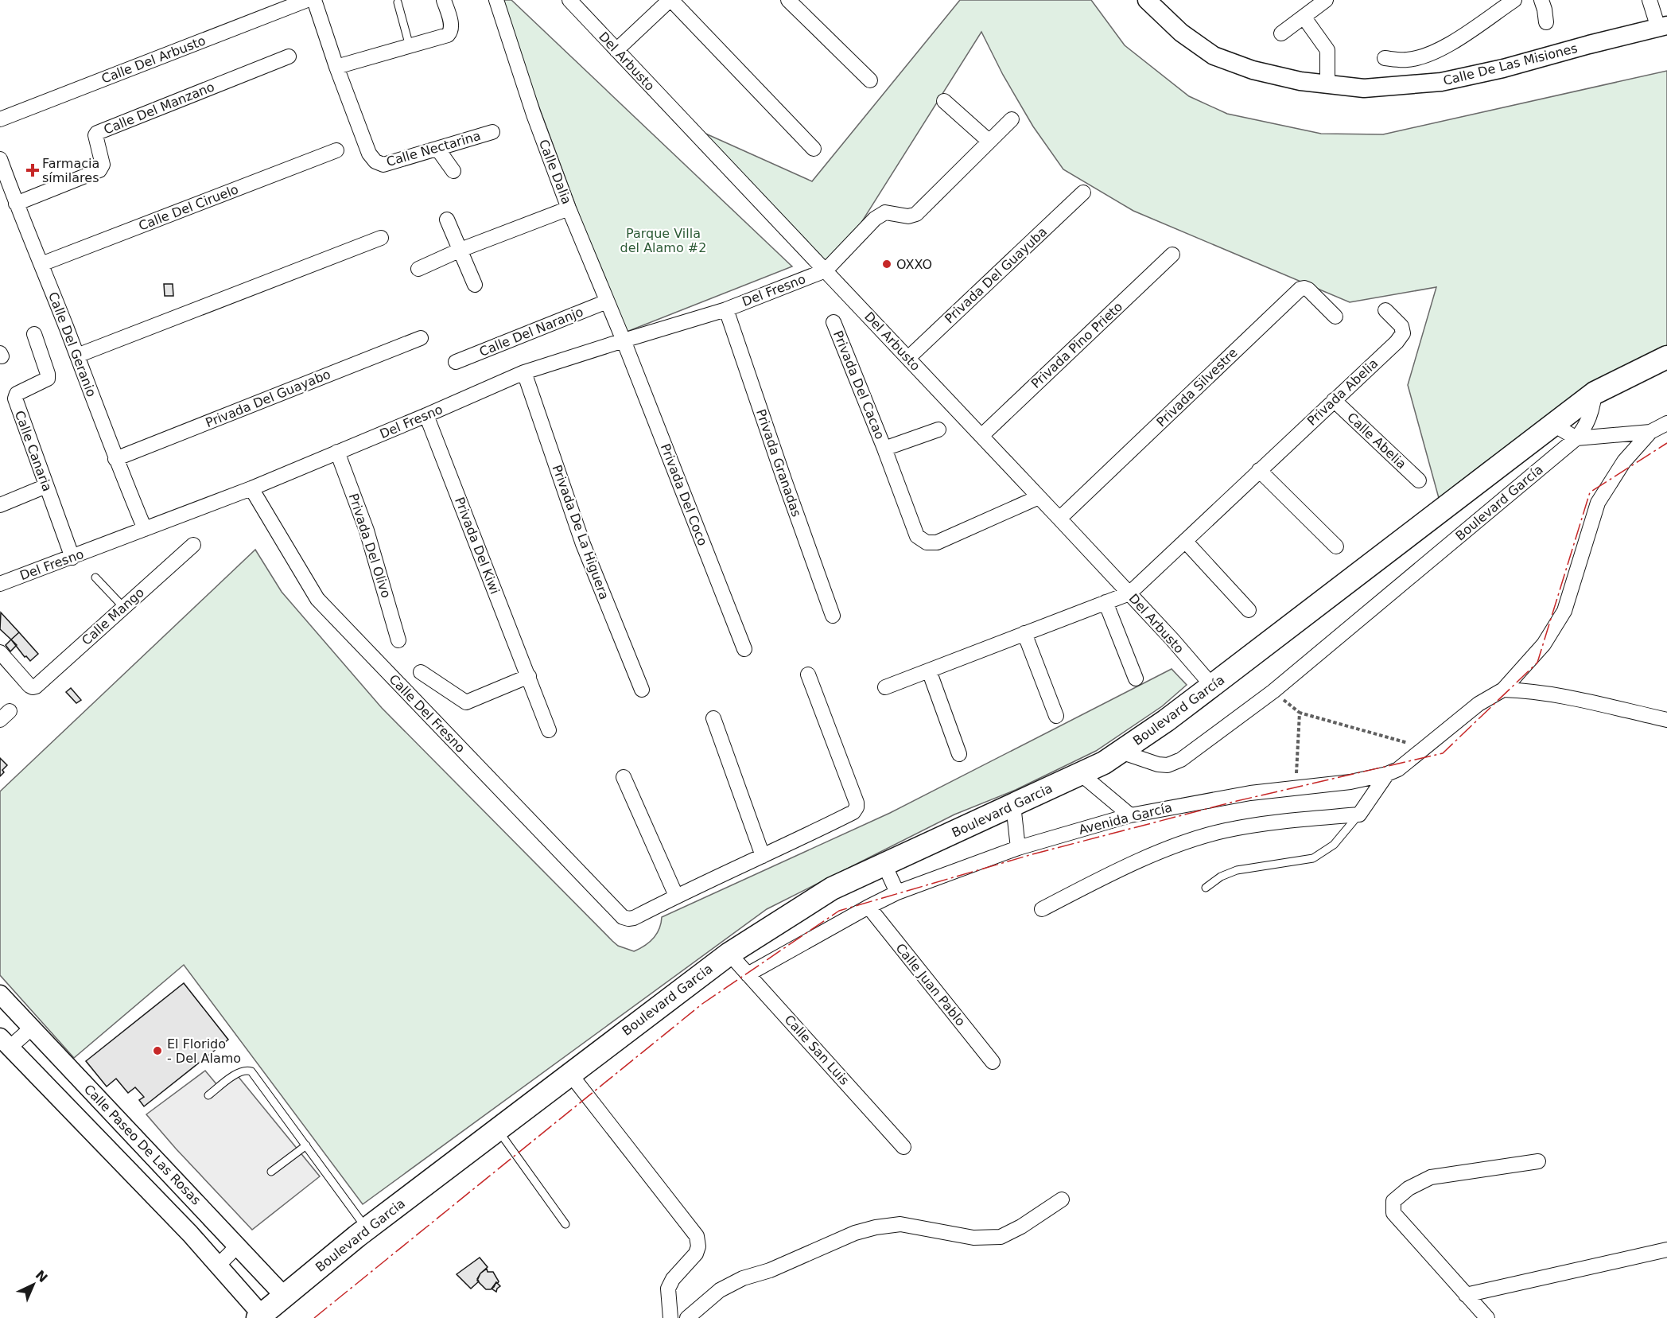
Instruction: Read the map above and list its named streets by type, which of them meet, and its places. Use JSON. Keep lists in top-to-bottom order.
{
  "streets": {
    "main road": ["Boulevard García", "Boulevard Garcia"],
    "street": [
      "Calle Del Arbusto",
      "Del Arbusto",
      "Calle De Las Misiones",
      "Calle Del Manzano",
      "Calle Nectarina",
      "Calle Dalia",
      "Calle Del Ciruelo",
      "Privada Del Guayuba",
      "Del Fresno",
      "Calle Del Naranjo",
      "Calle Del Geranio",
      "Privada Pino Prieto",
      "Privada Del Cacao",
      "Privada Silvestre",
      "Privada Abelia",
      "Privada Del Guayabo",
      "Calle Abelia",
      "Calle Canaria",
      "Privada Granadas",
      "Privada Del Coco",
      "Privada De La Higuera",
      "Privada Del Olivo",
      "Privada Del Kiwi",
      "Calle Mango",
      "Calle Del Fresno",
      "Avenida García",
      "Calle Juan Pablo",
      "Calle San Luis",
      "Calle Paseo De Las Rosas"
    ]
  },
  "crossings": [
    ["Del Arbusto", "Privada Del Guayuba"],
    ["Del Arbusto", "Del Fresno"],
    ["Del Arbusto", "Privada Pino Prieto"],
    ["Del Arbusto", "Privada Del Cacao"],
    ["Del Arbusto", "Privada Silvestre"],
    ["Del Arbusto", "Privada Abelia"],
    ["Del Arbusto", "Boulevard García"],
    ["Calle Del Manzano", "Calle Del Geranio"],
    ["Calle Dalia", "Del Fresno"],
    ["Calle Dalia", "Calle Del Naranjo"],
    ["Calle Dalia", "Privada Del Coco"],
    ["Calle Del Ciruelo", "Calle Del Geranio"],
    ["Del Fresno", "Calle Del Geranio"],
    ["Del Fresno", "Calle Canaria"],
    ["Del Fresno", "Privada Granadas"],
    ["Del Fresno", "Privada Del Coco"],
    ["Del Fresno", "Privada De La Higuera"],
    ["Del Fresno", "Privada Del Olivo"],
    ["Del Fresno", "Privada Del Kiwi"],
    ["Del Fresno", "Calle Del Fresno"],
    ["Calle Del Geranio", "Privada Del Guayabo"],
    ["Privada Abelia", "Calle Abelia"],
    ["Boulevard García", "Boulevard Garcia"],
    ["Boulevard Garcia", "Calle San Luis"],
    ["Boulevard Garcia", "Calle Paseo De Las Rosas"],
    ["Avenida García", "Calle Juan Pablo"],
    ["Avenida García", "Calle San Luis"]
  ],
  "parks": ["Parque Villa del Alamo #2"],
  "places": {
    "health": ["Farmacia símilares"],
    "other": ["OXXO", "El Florido - Del Alamo"]
  },
  "north": "top right"
}
